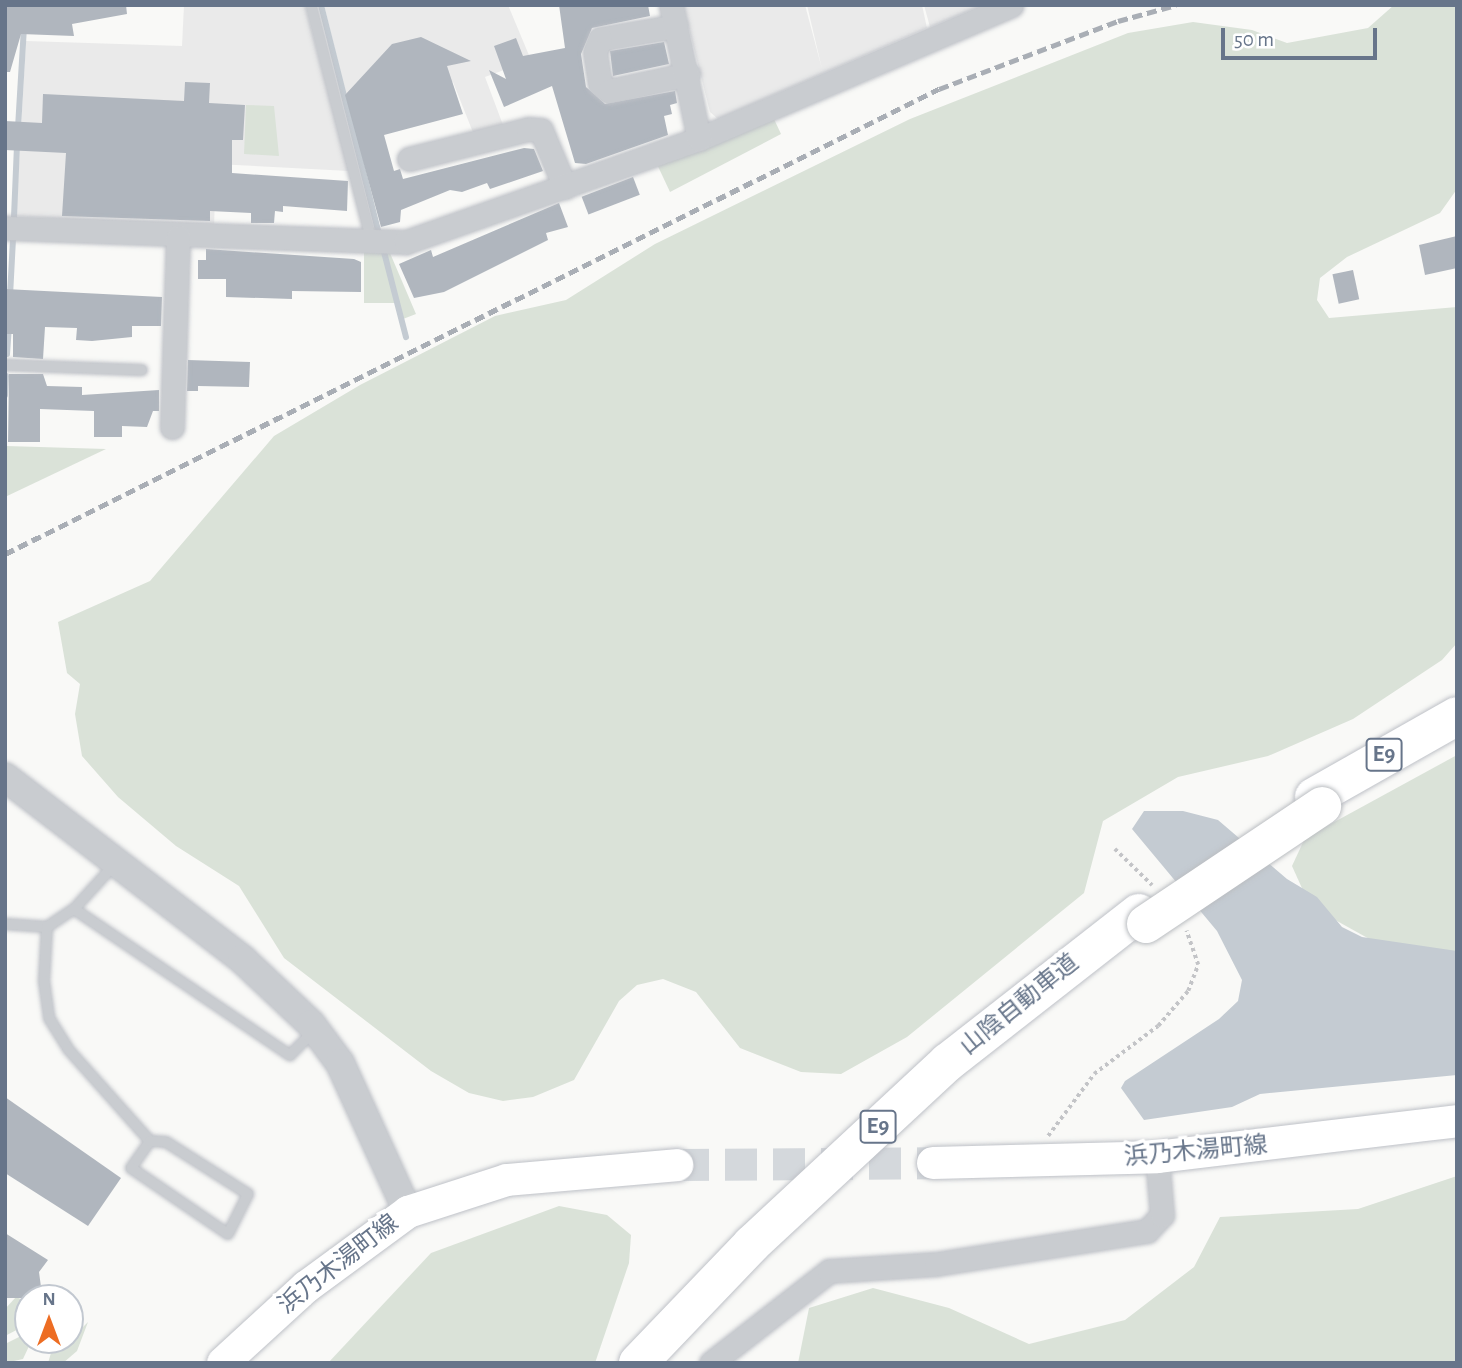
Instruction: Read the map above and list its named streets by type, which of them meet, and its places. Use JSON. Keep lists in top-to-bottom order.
{
  "streets": {
    "highway": ["E9", "山陰自動車道"],
    "main road": ["浜乃木湯町線"]
  },
  "scale_bar": "50 m",
  "north": "top"
}
